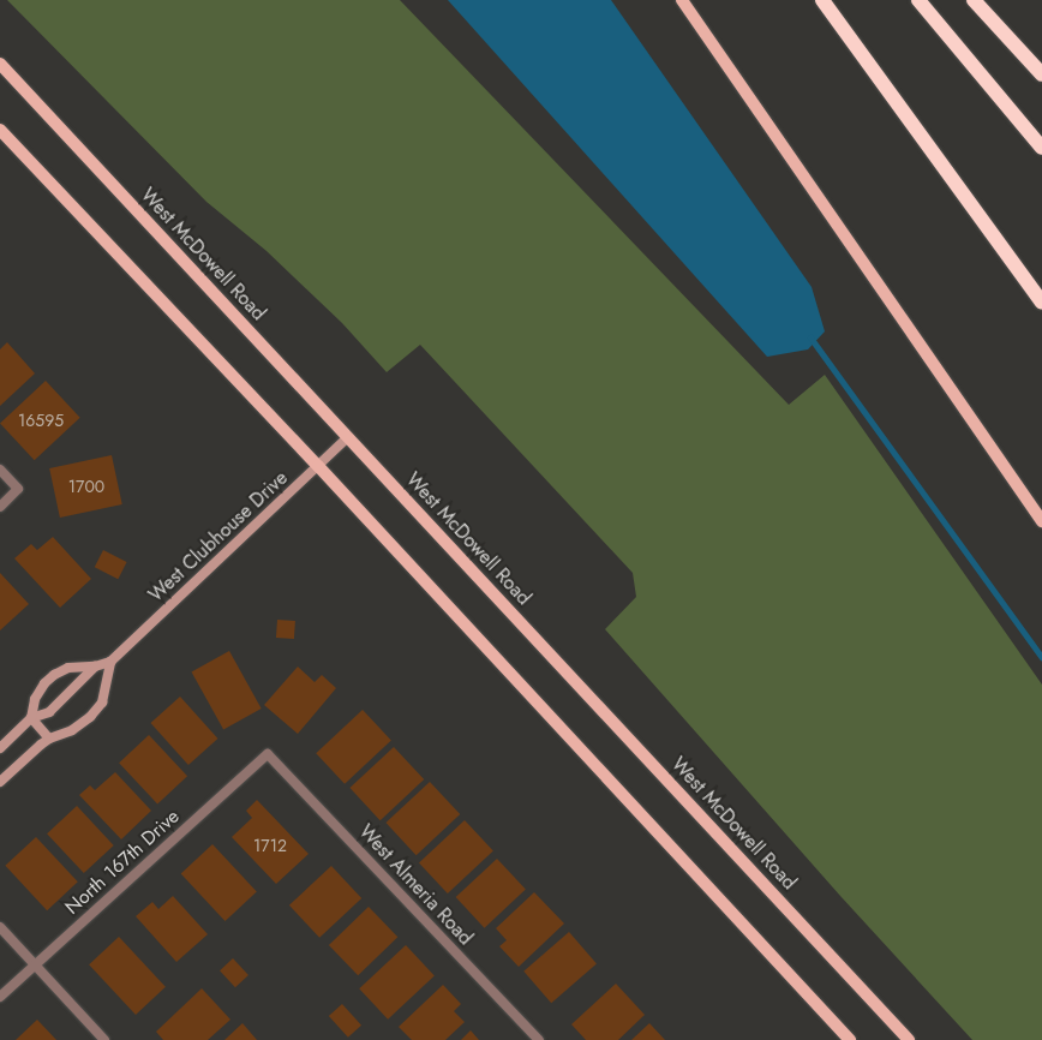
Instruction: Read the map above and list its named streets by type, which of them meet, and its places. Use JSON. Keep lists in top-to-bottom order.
{
  "streets": {
    "main road": ["West McDowell Road"],
    "street": ["West Clubhouse Drive", "North 167th Drive", "West Almeria Road"]
  },
  "crossings": [
    ["West McDowell Road", "West Clubhouse Drive"],
    ["North 167th Drive", "West Almeria Road"]
  ],
  "house_numbers": ["16595", "1700", "1712"]
}
